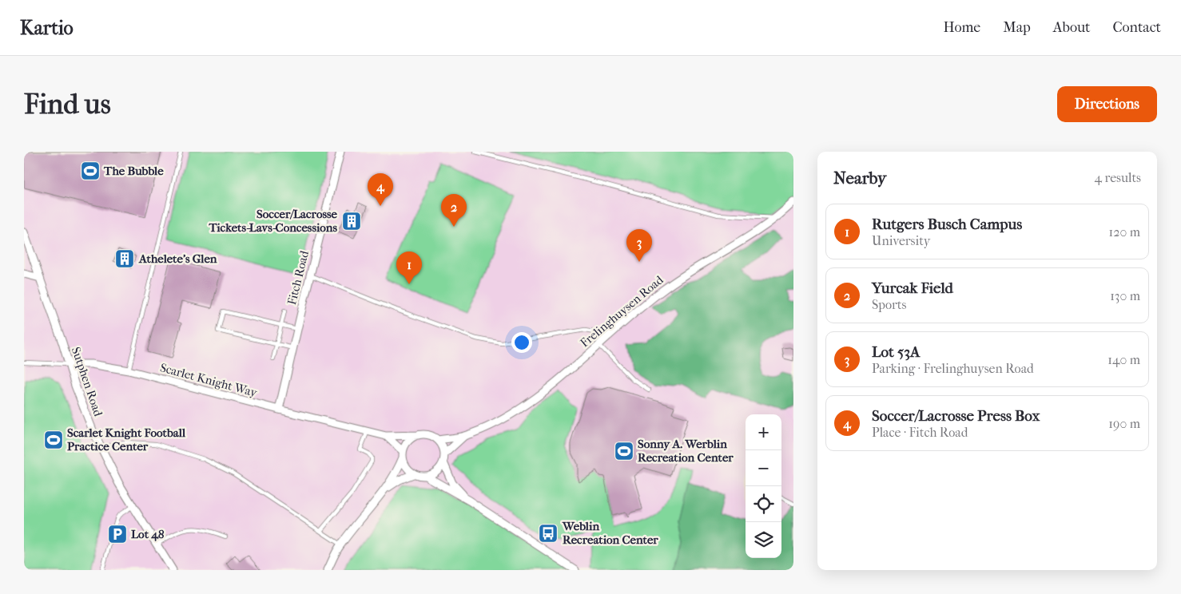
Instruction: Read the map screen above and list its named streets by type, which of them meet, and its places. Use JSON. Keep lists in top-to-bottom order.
{
  "streets": {
    "street": [
      "Fitch Road",
      "Frelinghuysen Road",
      "Scarlet Knight Way",
      "Sutphen Road"
    ]
  },
  "crossings": [
    ["Fitch Road", "Scarlet Knight Way"],
    ["Scarlet Knight Way", "Sutphen Road"]
  ],
  "places": {
    "sports": ["The Bubble", "Scarlet Knight Football Practice Center", "Sonny A. Werblin Recreation Center"],
    "building": ["Soccer/Lacrosse Tickets-Lavs-Concessions", "Athelete's Glen"],
    "bus stop": ["Weblin Recreation Center"],
    "parking": ["Lot 48"]
  },
  "page": {
    "header": "Kartio",
    "nav": [
      "Home",
      "Map",
      "About",
      "Contact"
    ],
    "buttons": "Directions",
    "title": "Find us",
    "heading": ["Nearby", "4 results"],
    "pins": [
      "4",
      "2",
      "3",
      "1"
    ],
    "list": [
      {
        "mark": "1",
        "name": "Rutgers Busch Campus",
        "note": "University",
        "value": "120 m"
      },
      {
        "mark": "2",
        "name": "Yurcak Field",
        "note": "Sports",
        "value": "130 m"
      },
      {
        "mark": "3",
        "name": "Lot 53A",
        "note": "Parking · Frelinghuysen Road",
        "value": "140 m"
      },
      {
        "mark": "4",
        "name": "Soccer/Lacrosse Press Box",
        "note": "Place · Fitch Road",
        "value": "190 m"
      }
    ],
    "map_buttons": ["+", "−"]
  }
}
